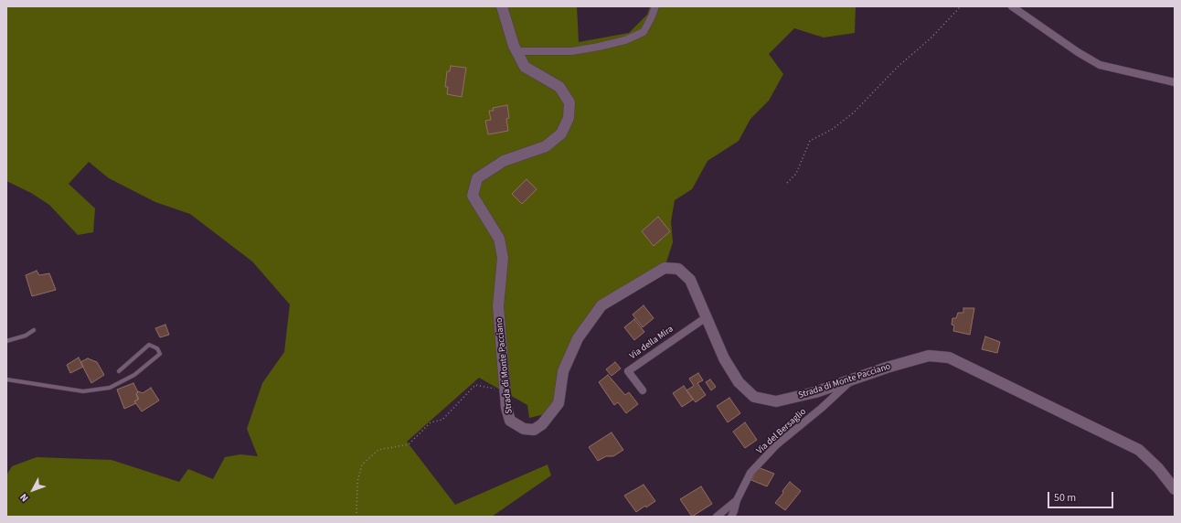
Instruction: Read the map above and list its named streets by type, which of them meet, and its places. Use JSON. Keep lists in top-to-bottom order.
{
  "streets": {
    "street": ["Via della Mira", "Strada di Monte Pacciano", "Via del Bersaglio"]
  },
  "crossings": [
    ["Via della Mira", "Strada di Monte Pacciano"],
    ["Strada di Monte Pacciano", "Via del Bersaglio"]
  ],
  "scale_bar": "50 m",
  "north": "bottom left"
}
